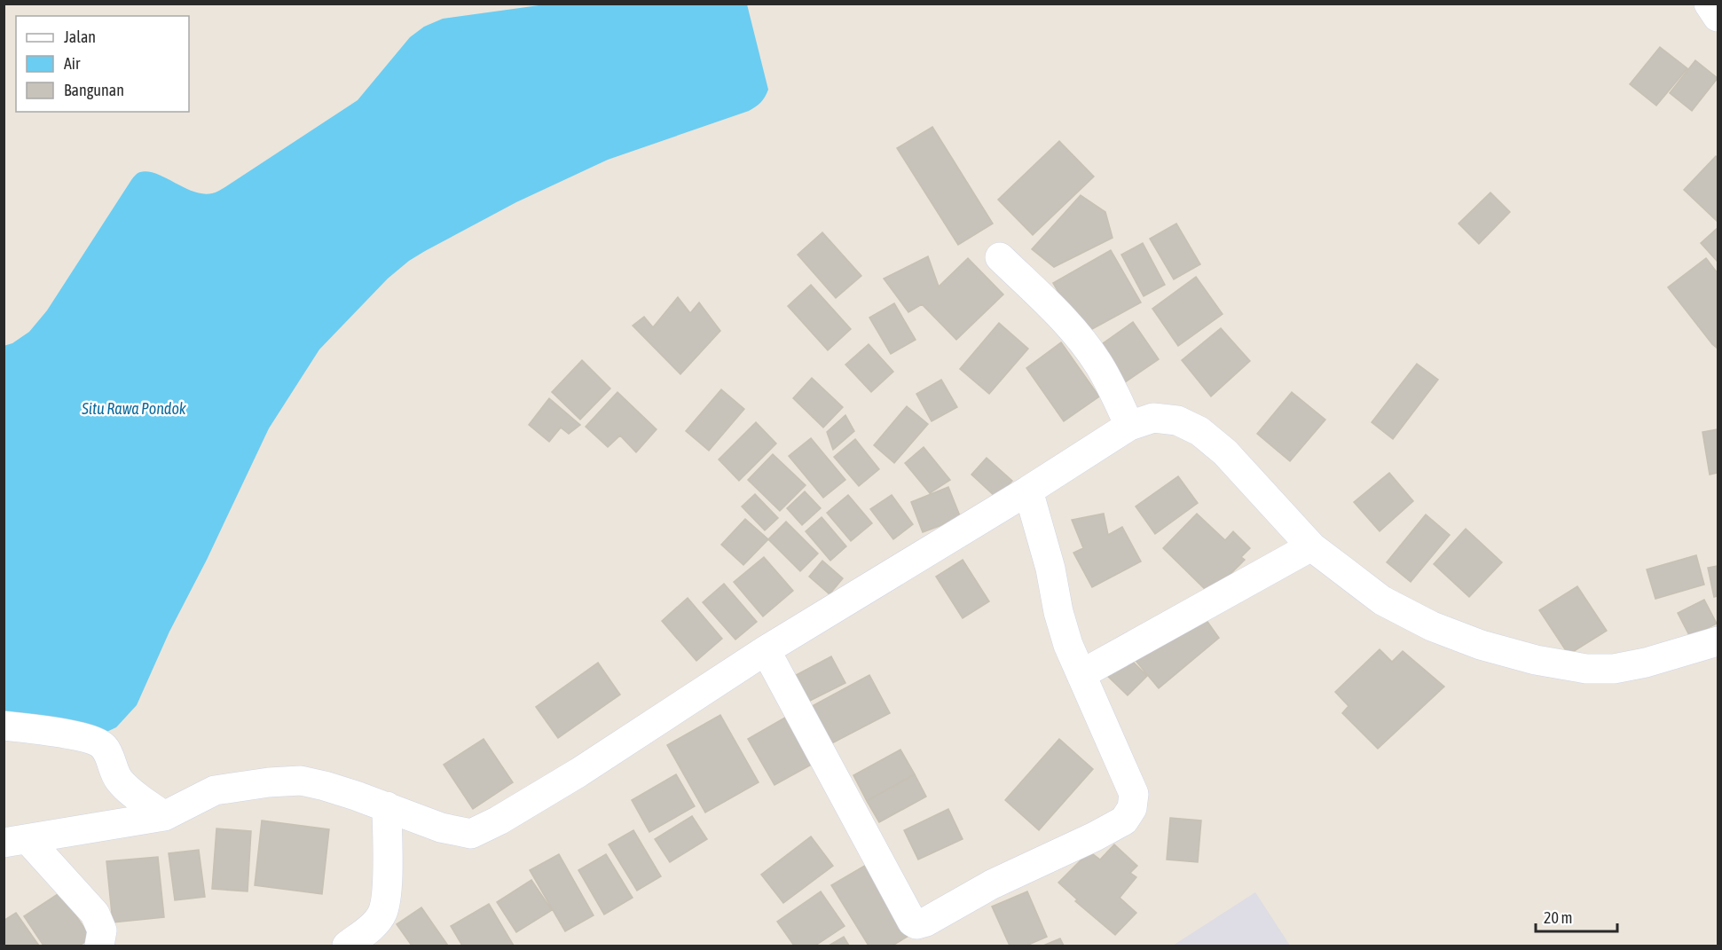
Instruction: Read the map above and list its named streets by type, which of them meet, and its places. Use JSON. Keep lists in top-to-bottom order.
{
  "water": ["Situ Rawa Pondok"],
  "legend": ["Jalan", "Air", "Bangunan"],
  "scale_bar": "20 m"
}
